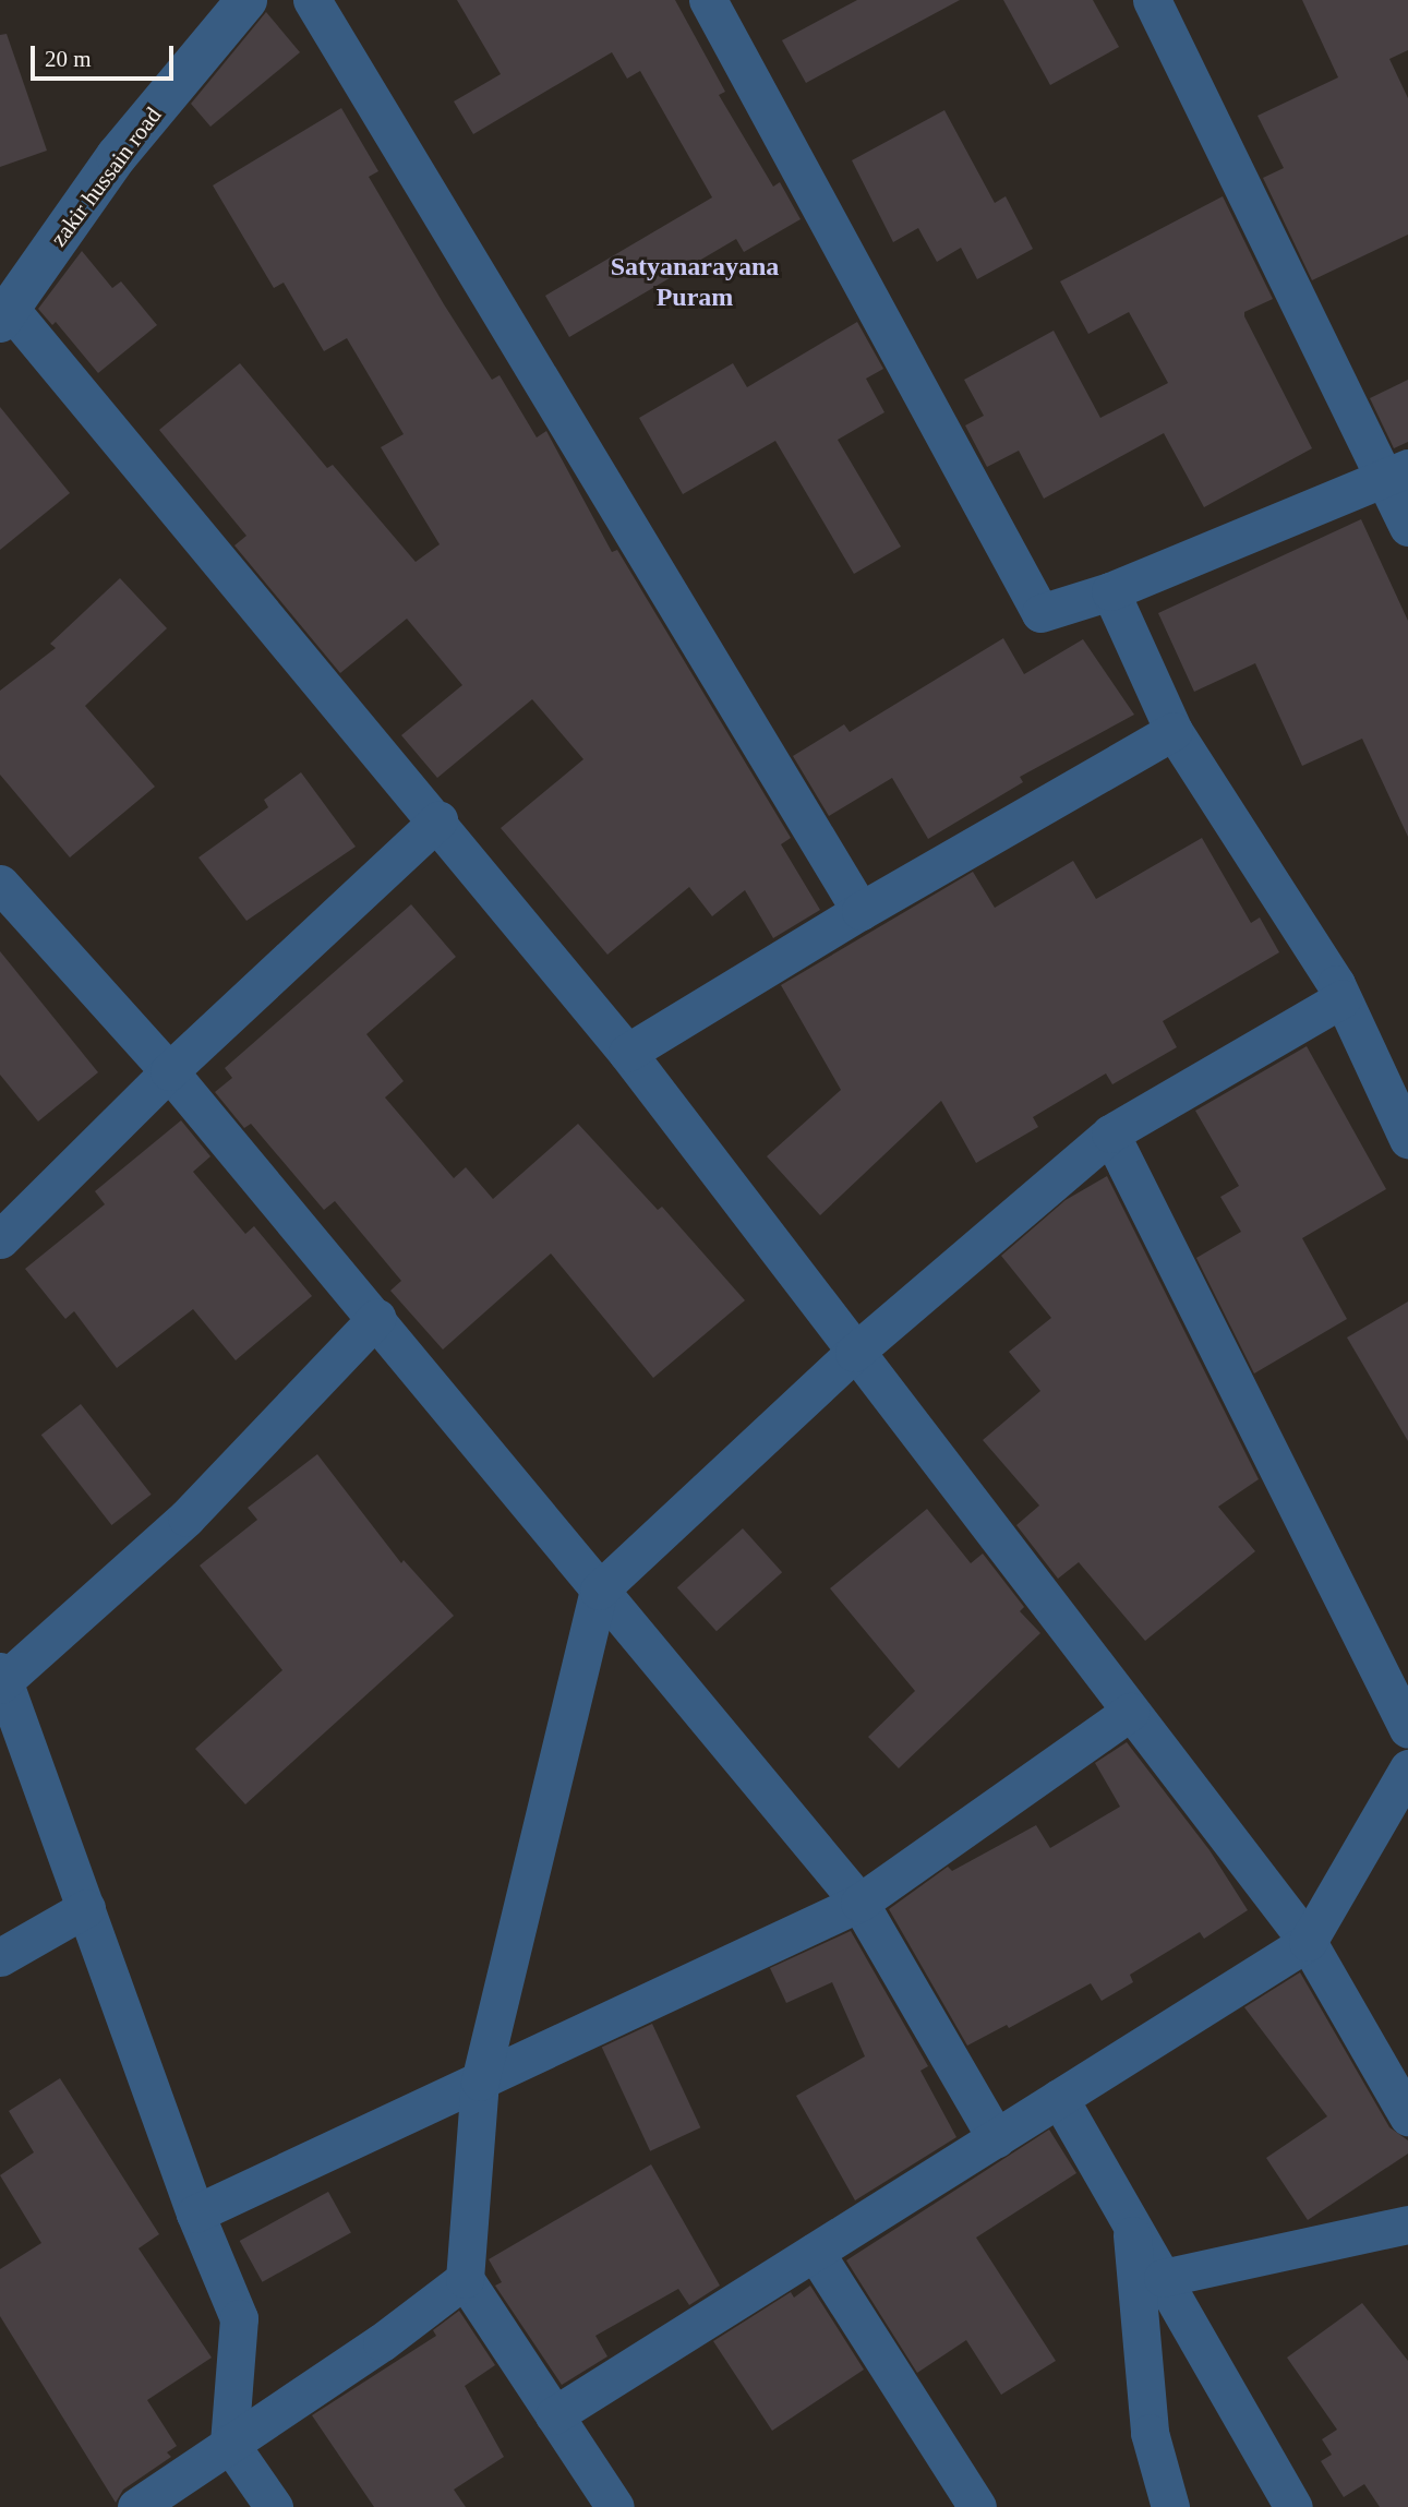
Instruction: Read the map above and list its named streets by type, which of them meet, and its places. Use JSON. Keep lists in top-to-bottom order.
{
  "streets": {
    "street": ["zakir hussain road"]
  },
  "districts": ["Satyanarayana Puram"],
  "scale_bar": "20 m"
}
